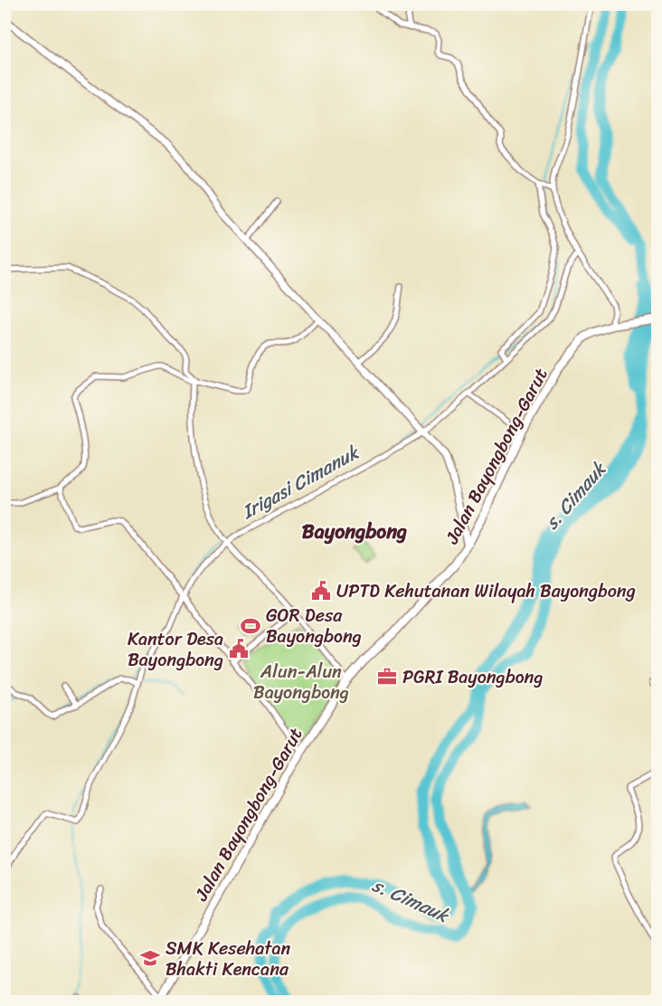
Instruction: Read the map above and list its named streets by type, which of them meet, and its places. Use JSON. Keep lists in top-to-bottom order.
{
  "streets": {
    "main road": ["Jalan Bayongbong-Garut"]
  },
  "districts": ["Bayongbong"],
  "water": ["Irigasi Cimanuk", "s. Cimauk"],
  "parks": ["Alun-Alun Bayongbong"],
  "places": {
    "public building": ["UPTD Kehutanan Wilayah Bayongbong", "Kantor Desa Bayongbong"],
    "sports": ["GOR Desa Bayongbong"],
    "office": ["PGRI Bayongbong"],
    "school or university": ["SMK Kesehatan Bhakti Kencana"]
  }
}
